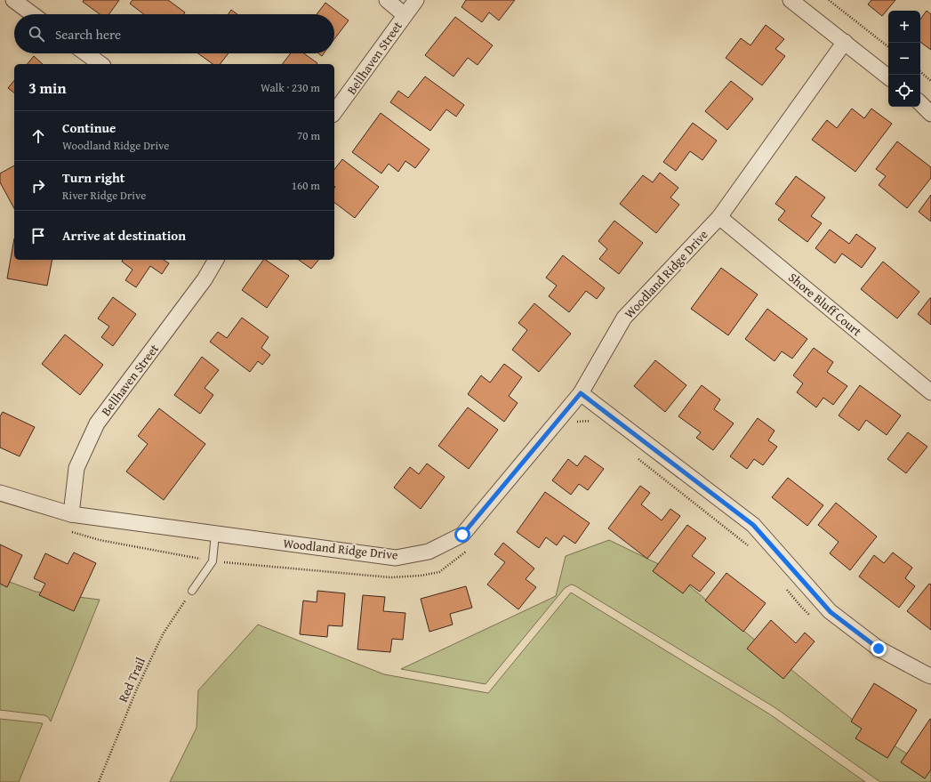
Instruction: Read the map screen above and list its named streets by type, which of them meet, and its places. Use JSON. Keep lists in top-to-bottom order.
{
  "streets": {
    "street": ["Bellhaven Street", "Woodland Ridge Drive", "Shore Bluff Court"],
    "path": ["Red Trail"]
  },
  "crossings": [
    ["Bellhaven Street", "Woodland Ridge Drive"],
    ["Woodland Ridge Drive", "Shore Bluff Court"]
  ],
  "page": {
    "map_buttons": ["+", "−"],
    "search": "Search here",
    "heading": ["3 min", "Walk · 230 m"],
    "list": [
      ["Continue", "Woodland Ridge Drive", "70 m"],
      ["Turn right", "River Ridge Drive", "160 m"],
      "Arrive at destination"
    ]
  }
}
